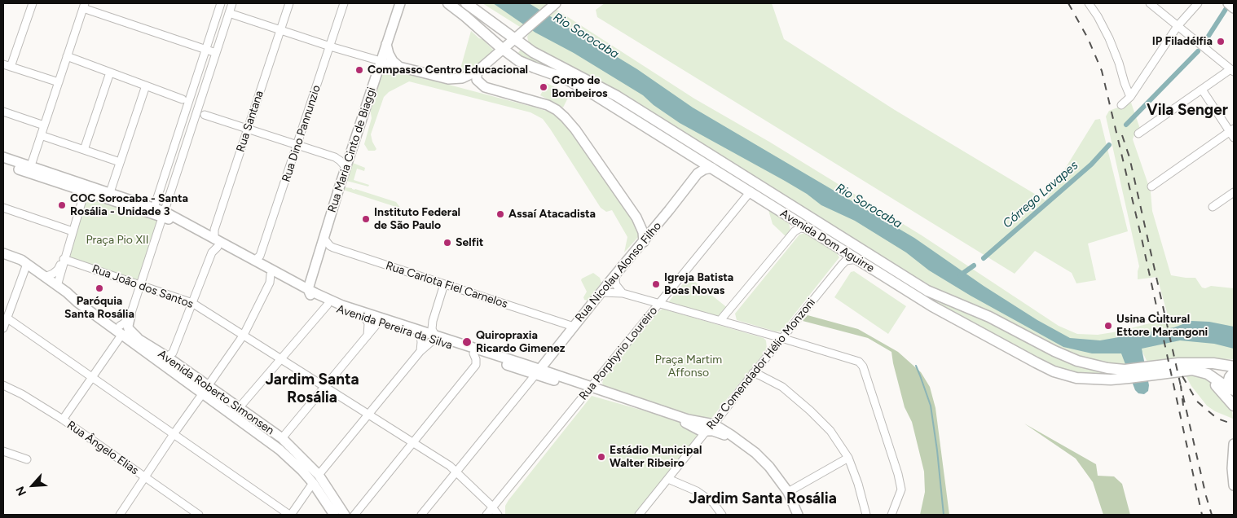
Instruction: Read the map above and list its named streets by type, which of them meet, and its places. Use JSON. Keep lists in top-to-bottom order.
{
  "streets": {
    "highway": ["Avenida Dom Aguirre"],
    "main road": [
      "Rua Maria Cinto de Biaggi",
      "Rua Nicolau Alonso Filho",
      "Avenida Pereira da Silva",
      "Avenida Roberto Simonsen"
    ],
    "street": [
      "Rua Santana",
      "Rua Dino Pannunzio",
      "Rua Carlota Fiel Carnelos",
      "Rua João dos Santos",
      "Rua Porphyrio Loureiro",
      "Rua Comendador Hélio Monzoni",
      "Rua Ângelo Elias"
    ]
  },
  "crossings": [
    ["Rua Santana", "Rua João dos Santos"],
    ["Rua Santana", "Avenida Pereira da Silva"],
    ["Rua Santana", "Avenida Roberto Simonsen"],
    ["Rua Dino Pannunzio", "Avenida Pereira da Silva"],
    ["Rua Maria Cinto de Biaggi", "Rua Carlota Fiel Carnelos"],
    ["Rua Maria Cinto de Biaggi", "Avenida Pereira da Silva"],
    ["Avenida Dom Aguirre", "Rua Nicolau Alonso Filho"],
    ["Avenida Dom Aguirre", "Rua Porphyrio Loureiro"],
    ["Avenida Dom Aguirre", "Rua Comendador Hélio Monzoni"],
    ["Rua Nicolau Alonso Filho", "Rua Carlota Fiel Carnelos"],
    ["Rua Nicolau Alonso Filho", "Rua João dos Santos"],
    ["Rua Nicolau Alonso Filho", "Avenida Pereira da Silva"],
    ["Rua João dos Santos", "Rua Porphyrio Loureiro"],
    ["Avenida Pereira da Silva", "Rua Porphyrio Loureiro"],
    ["Avenida Pereira da Silva", "Rua Comendador Hélio Monzoni"]
  ],
  "districts": ["Vila Senger", "Jardim Santa Rosália", "Jardim Santa Rosália"],
  "water": ["Rio Sorocaba", "Córrego Lavapes"],
  "parks": ["Praça Pio XII", "Praça Martim Affonso"],
  "places": [
    "IP Filadélfia",
    "Compasso Centro Educacional",
    "Corpo de Bombeiros",
    "COC Sorocaba - Santa Rosália - Unidade 3",
    "Assaí Atacadista",
    "Instituto Federal de São Paulo",
    "Selfit",
    "Igreja Batista Boas Novas",
    "Paróquia Santa Rosália",
    "Usina Cultural Ettore Marangoni",
    "Quiropraxia Ricardo Gimenez",
    "Estádio Municipal Walter Ribeiro"
  ],
  "north": "bottom left"
}
